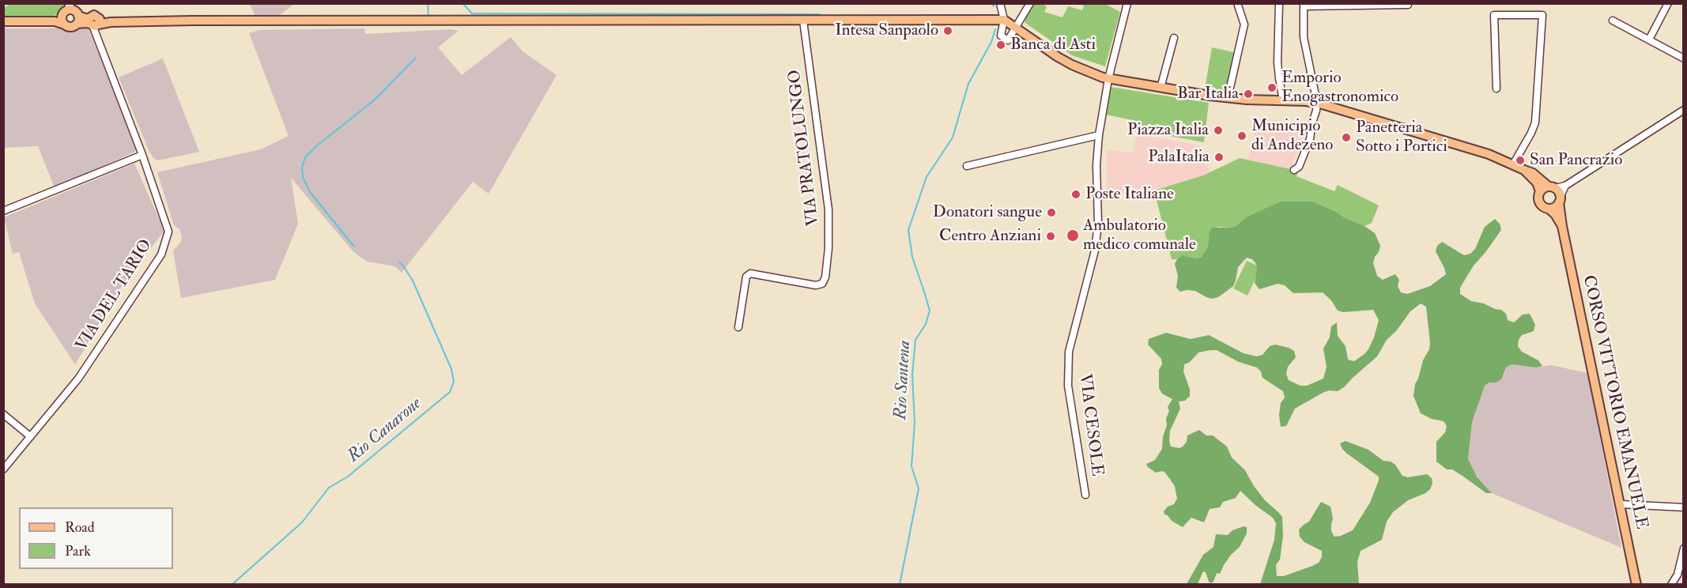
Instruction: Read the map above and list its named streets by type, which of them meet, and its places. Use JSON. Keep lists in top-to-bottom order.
{
  "streets": {
    "main road": ["CORSO VITTORIO EMANUELE"],
    "street": ["VIA PRATOLUNGO", "VIA DEL TARIO", "VIA CESOLE"]
  },
  "crossings": [
    ["CORSO VITTORIO EMANUELE", "VIA CESOLE"]
  ],
  "water": ["Rio Santena", "Rio Canarone"],
  "places": [
    "Intesa Sanpaolo",
    "Banca di Asti",
    "Emporio Enogastronomico",
    "Bar Italia",
    "Piazza Italia",
    "Municipio di Andezeno",
    "Panetteria Sotto i Portici",
    "PalaItalia",
    "San Pancrazio",
    "Poste Italiane",
    "Donatori sangue",
    "Ambulatorio medico comunale",
    "Centro Anziani"
  ],
  "legend": ["Road", "Park"]
}
